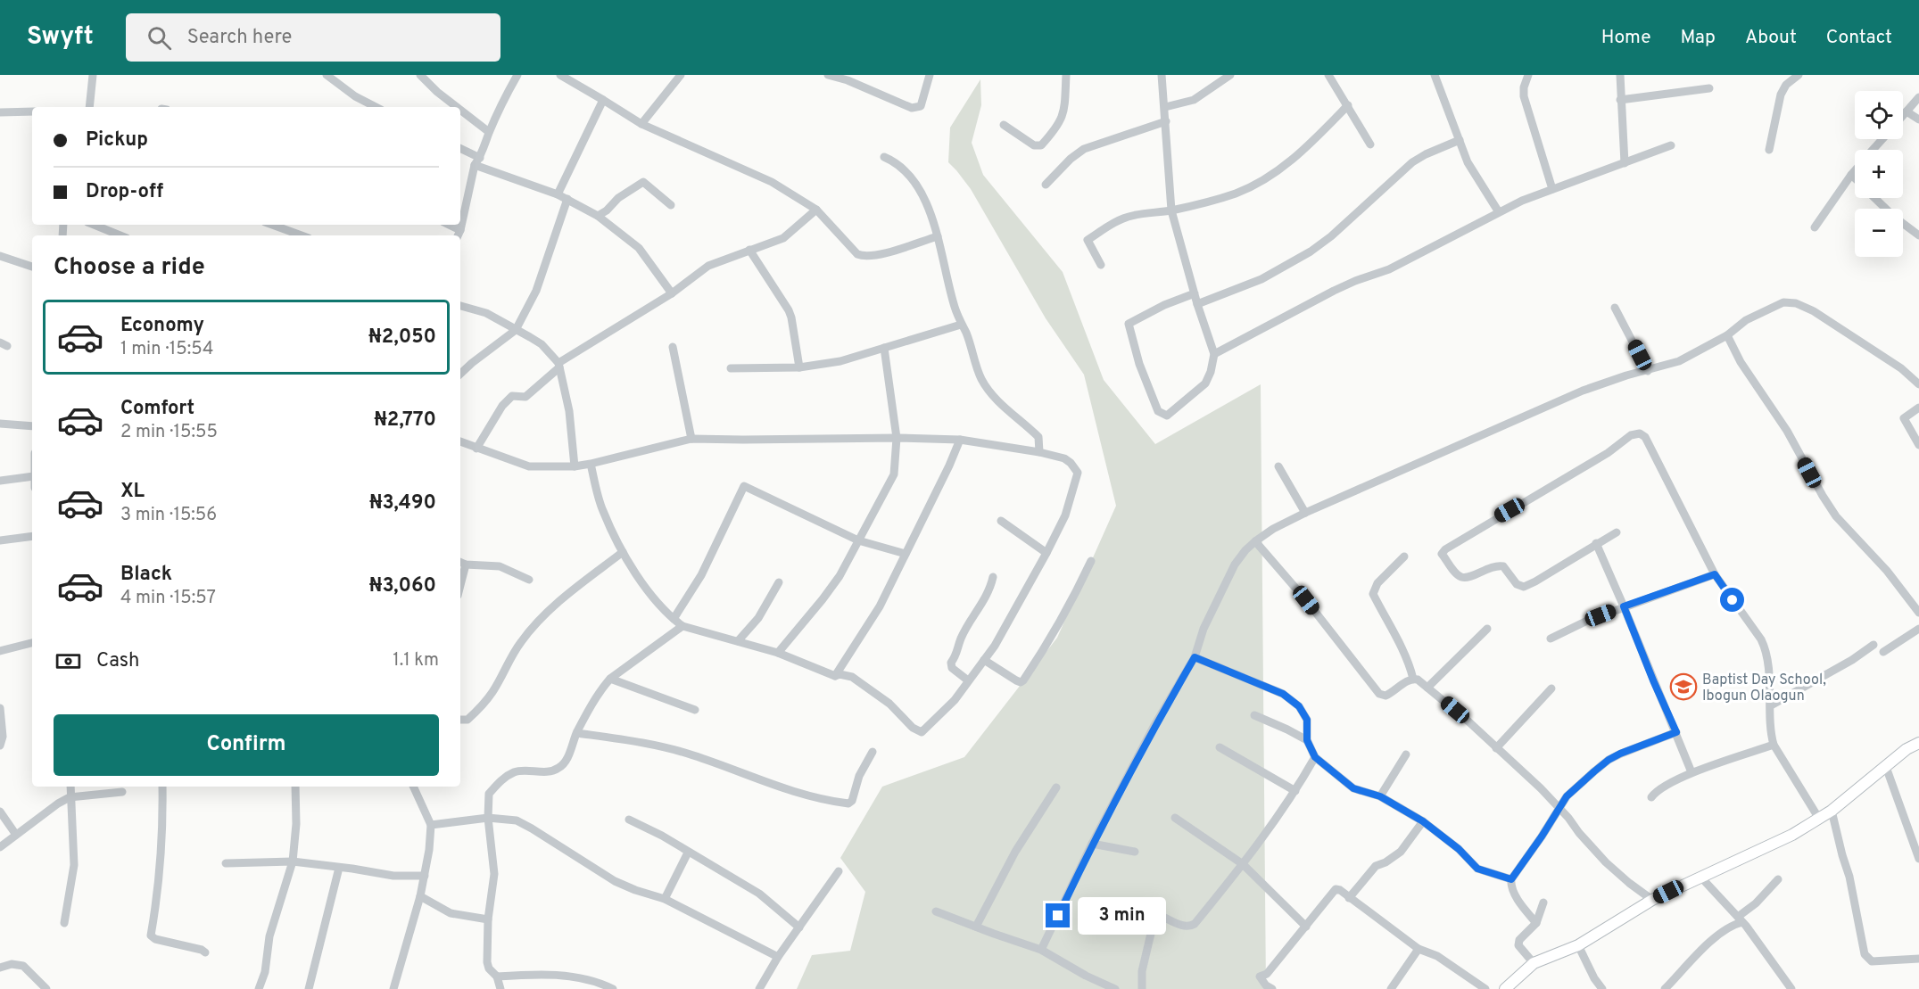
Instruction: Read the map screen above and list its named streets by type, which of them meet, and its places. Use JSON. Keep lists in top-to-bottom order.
{
  "places": {
    "school or university": ["Baptist Day School, Ibogun Olaogun"]
  },
  "page": {
    "header": "Swyft",
    "search": "Search here",
    "nav": [
      "Home",
      "Map",
      "About",
      "Contact"
    ],
    "map_buttons": ["+", "−"],
    "banner": ["Pickup", "Drop-off"],
    "heading": "Choose a ride",
    "list": [
      {
        "name": "Economy",
        "note": "1 min · 15:54",
        "value": "₦2,050"
      },
      {
        "name": "Comfort",
        "note": "2 min · 15:55",
        "value": "₦2,770"
      },
      {
        "name": "XL",
        "note": "3 min · 15:56",
        "value": "₦3,490"
      },
      {
        "name": "Black",
        "note": "4 min · 15:57",
        "value": "₦3,060"
      }
    ],
    "pay": ["Cash", "1.1 km"],
    "buttons": "Confirm",
    "bubble": "3 min"
  }
}
